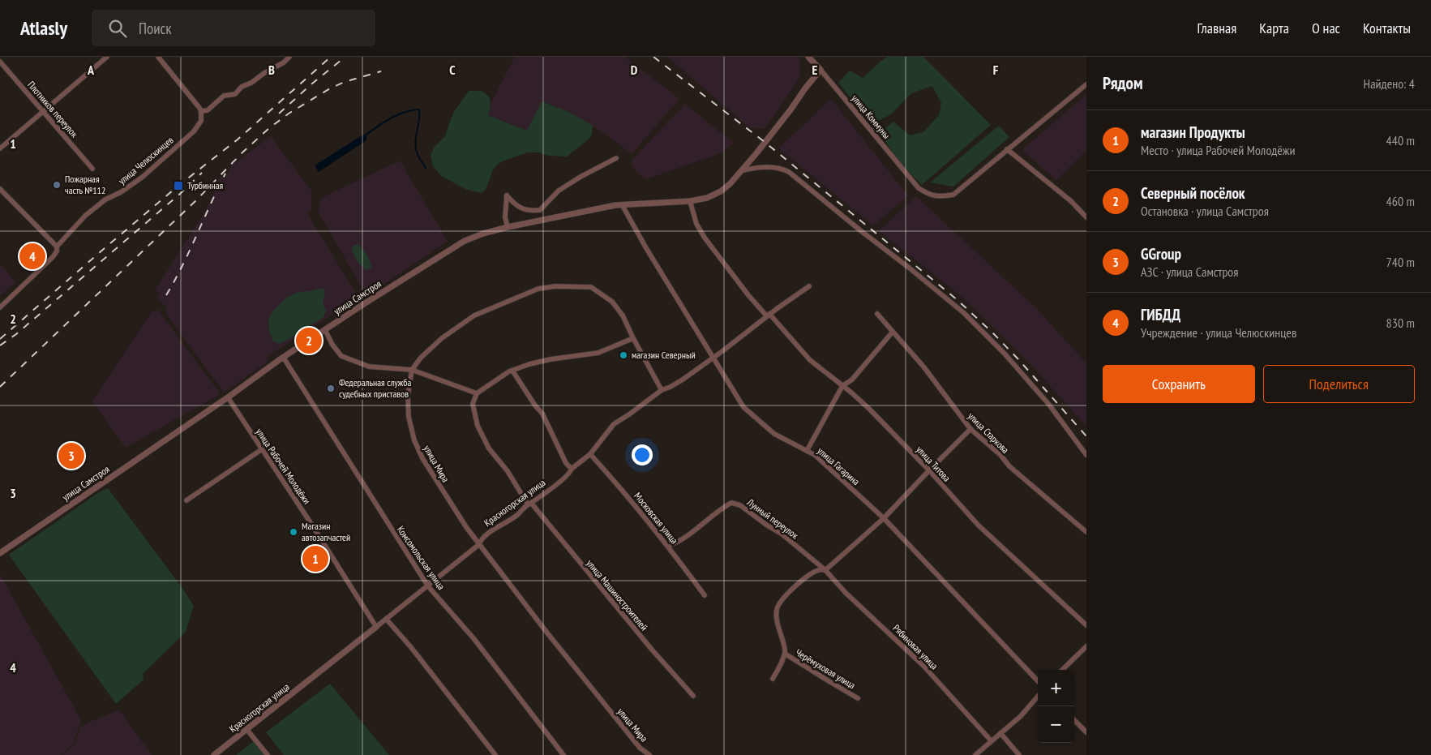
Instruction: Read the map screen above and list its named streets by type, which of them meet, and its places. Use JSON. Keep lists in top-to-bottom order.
{
  "streets": {
    "street": [
      "Плотников переулок",
      "улица Коммуны",
      "улица Челюскинцев",
      "улица Самстроя",
      "улица Старкова",
      "улица Мира",
      "улица Титова",
      "улица Рабочей Молодёжи",
      "улица Гагарина",
      "Красногорская улица",
      "Московская улица",
      "Лунный переулок",
      "Комсомольская улица",
      "улица Машиностроителей",
      "Рябиновая улица",
      "Черёмуховая улица"
    ]
  },
  "crossings": [
    ["улица Коммуны", "улица Самстроя"],
    ["улица Самстроя", "улица Титова"],
    ["улица Самстроя", "улица Рабочей Молодёжи"],
    ["улица Самстроя", "улица Гагарина"],
    ["улица Самстроя", "Комсомольская улица"],
    ["улица Мира", "Красногорская улица"],
    ["улица Титова", "Красногорская улица"],
    ["улица Рабочей Молодёжи", "Красногорская улица"],
    ["улица Гагарина", "Красногорская улица"],
    ["Красногорская улица", "Московская улица"],
    ["Красногорская улица", "Комсомольская улица"],
    ["Красногорская улица", "улица Машиностроителей"],
    ["Московская улица", "Лунный переулок"],
    ["Лунный переулок", "Рябиновая улица"]
  ],
  "places": {
    "other": [
      "Пожарная часть №112",
      "магазин Северный",
      "Федеральная служба судебных приставов",
      "Магазин автозапчастей"
    ],
    "transit": ["Турбинная"]
  },
  "page": {
    "header": "Atlasly",
    "search": "Поиск",
    "nav": [
      "Главная",
      "Карта",
      "О нас",
      "Контакты"
    ],
    "heading": ["Рядом", "Найдено: 4"],
    "list": [
      {
        "mark": "1",
        "name": "магазин Продукты",
        "note": "Место · улица Рабочей Молодёжи",
        "value": "440 m"
      },
      {
        "mark": "2",
        "name": "Северный посёлок",
        "note": "Остановка · улица Самстроя",
        "value": "460 m"
      },
      {
        "mark": "3",
        "name": "GGroup",
        "note": "АЗС · улица Самстроя",
        "value": "740 m"
      },
      {
        "mark": "4",
        "name": "ГИБДД",
        "note": "Учреждение · улица Челюскинцев",
        "value": "830 m"
      }
    ],
    "pins": [
      "4",
      "2",
      "3",
      "1"
    ],
    "buttons": ["Сохранить", "Поделиться"],
    "map_buttons": ["+", "−"]
  },
  "grid": {
    "columns": [
      "A",
      "B",
      "C",
      "D",
      "E",
      "F"
    ],
    "rows": [
      "1",
      "2",
      "3",
      "4"
    ]
  }
}
